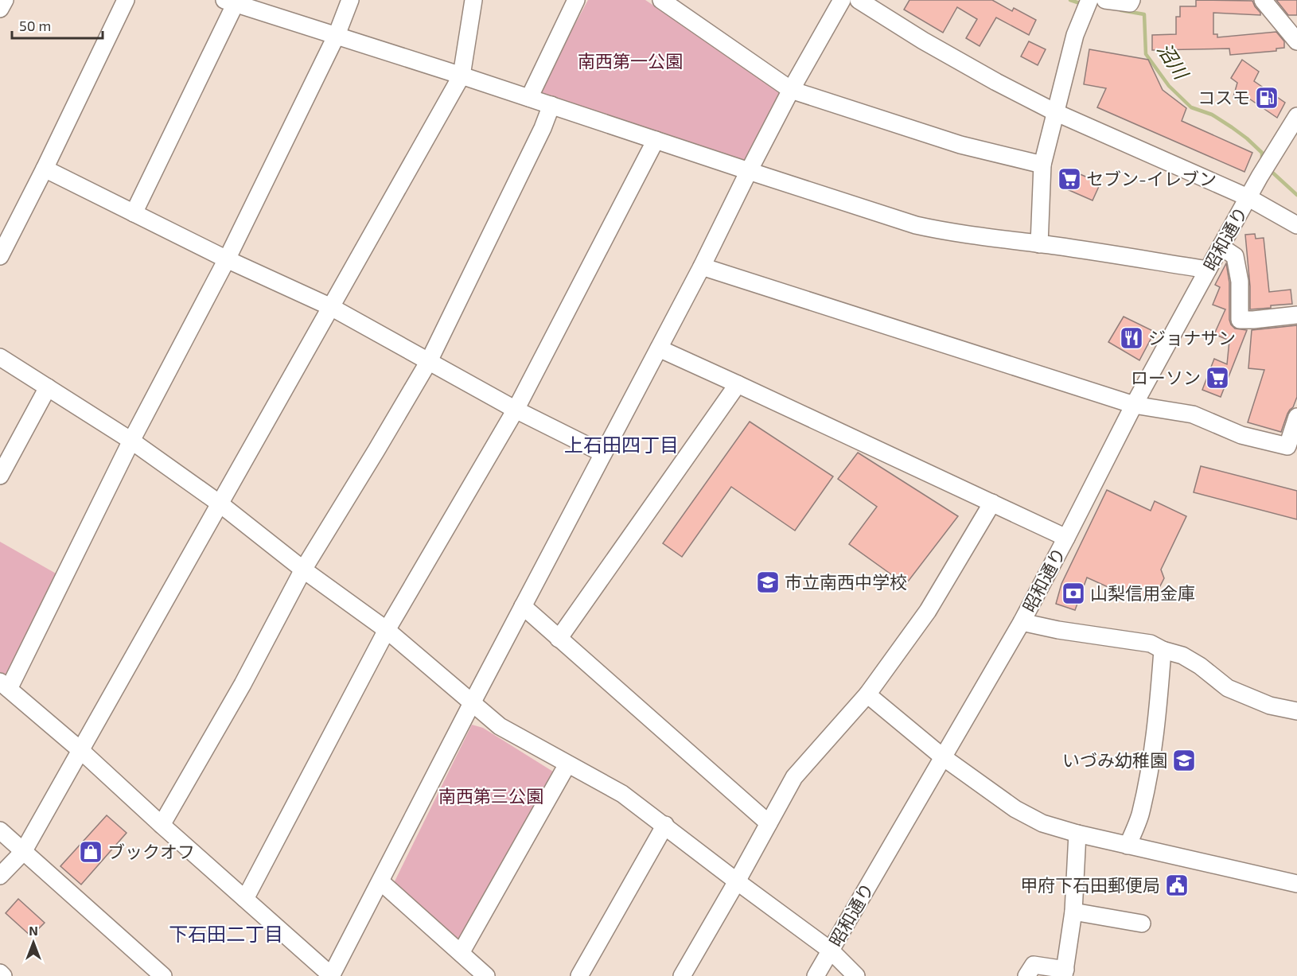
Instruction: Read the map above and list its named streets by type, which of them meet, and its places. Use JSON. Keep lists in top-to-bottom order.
{
  "streets": {
    "street": ["昭和通り"]
  },
  "districts": ["上石田四丁目", "下石田二丁目"],
  "water": ["沼川"],
  "parks": ["南西第一公園", "南西第三公園"],
  "places": {
    "fuel station": ["コスモ"],
    "supermarket": ["セブン-イレブン", "ローソン"],
    "restaurant": ["ジョナサン"],
    "school or university": ["市立南西中学校", "いづみ幼稚園"],
    "bank": ["山梨信用金庫"],
    "shop": ["ブックオフ"],
    "public building": ["甲府下石田郵便局"]
  },
  "scale_bar": "50 m",
  "north": "top"
}
